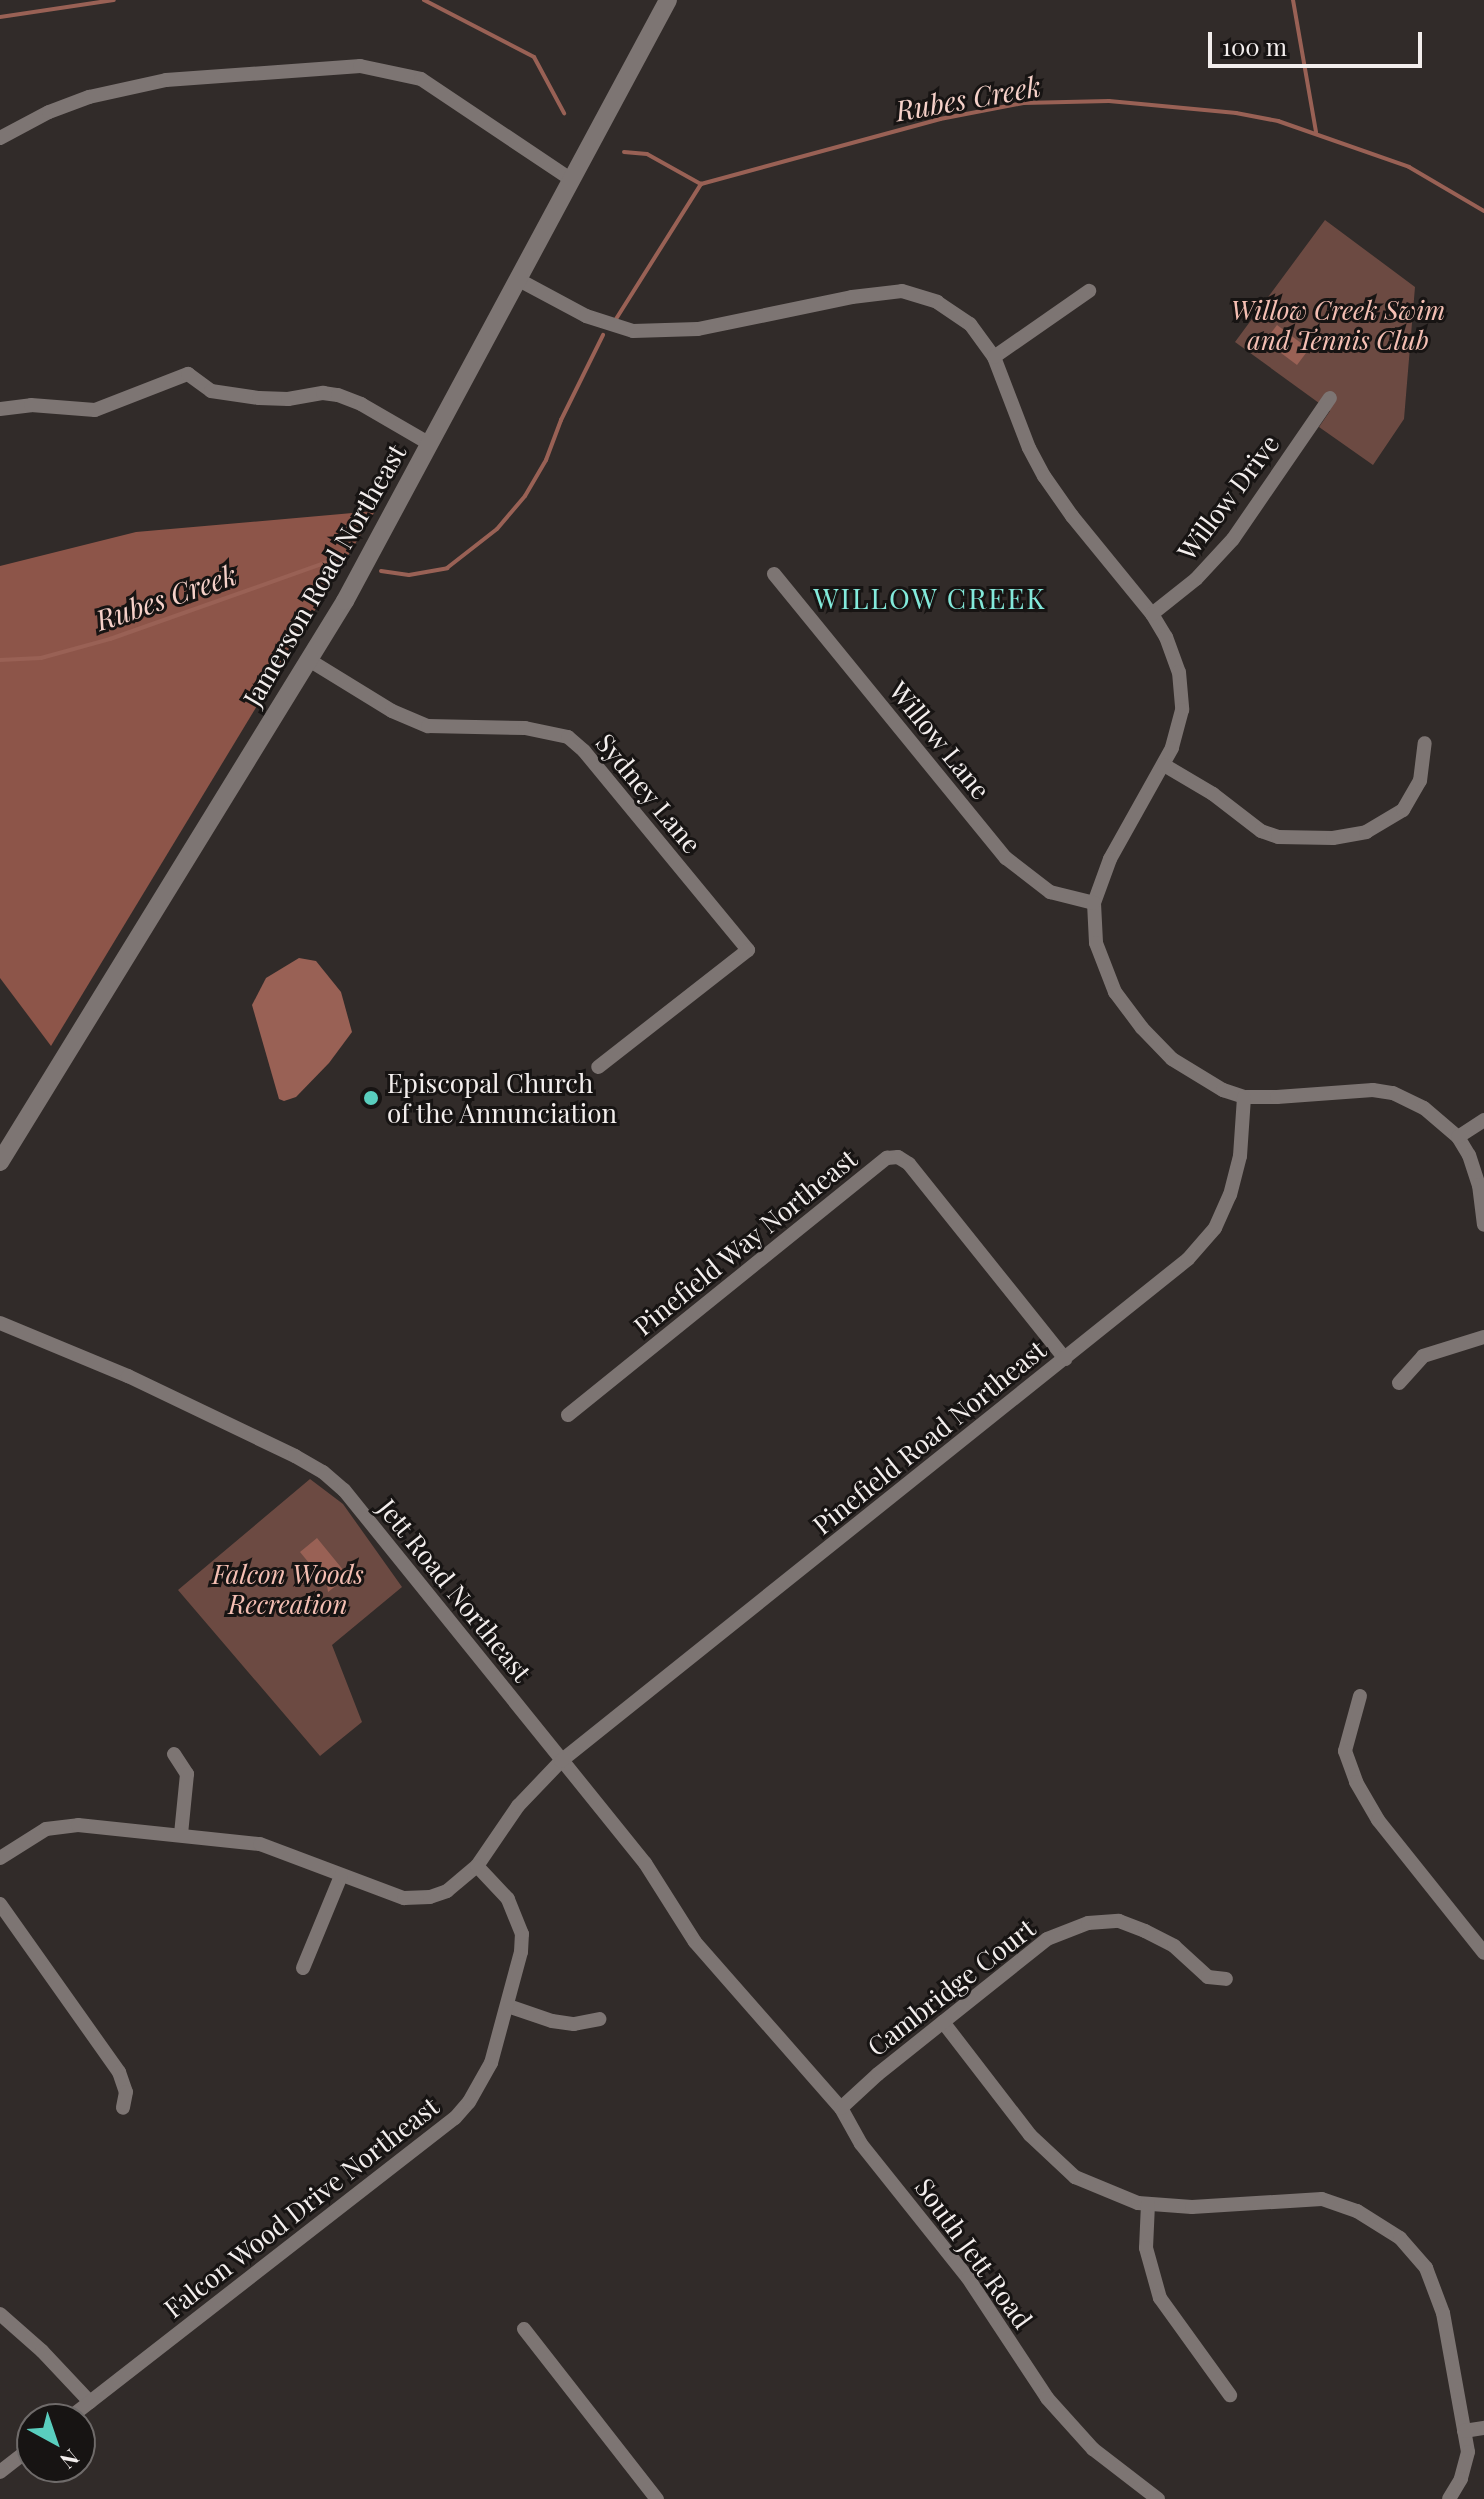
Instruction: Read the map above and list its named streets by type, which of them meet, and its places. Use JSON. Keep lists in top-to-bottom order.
{
  "streets": {
    "street": [
      "Willow Drive",
      "Jamerson Road Northeast",
      "Willow Lane",
      "Sydney Lane",
      "Pinefield Way Northeast",
      "Pinefield Road Northeast",
      "Jett Road Northeast",
      "Cambridge Court",
      "Falcon Wood Drive Northeast",
      "South Jett Road"
    ]
  },
  "crossings": [
    ["Jamerson Road Northeast", "Sydney Lane"],
    ["Pinefield Way Northeast", "Pinefield Road Northeast"],
    ["Pinefield Road Northeast", "Jett Road Northeast"],
    ["Pinefield Road Northeast", "Falcon Wood Drive Northeast"],
    ["Jett Road Northeast", "South Jett Road"],
    ["Cambridge Court", "South Jett Road"]
  ],
  "districts": ["WILLOW CREEK"],
  "water": ["Rubes Creek"],
  "parks": ["Willow Creek Swim and Tennis Club", "Falcon Woods Recreation"],
  "places": ["Episcopal Church of the Annunciation"],
  "scale_bar": "100 m",
  "north": "bottom right"
}
